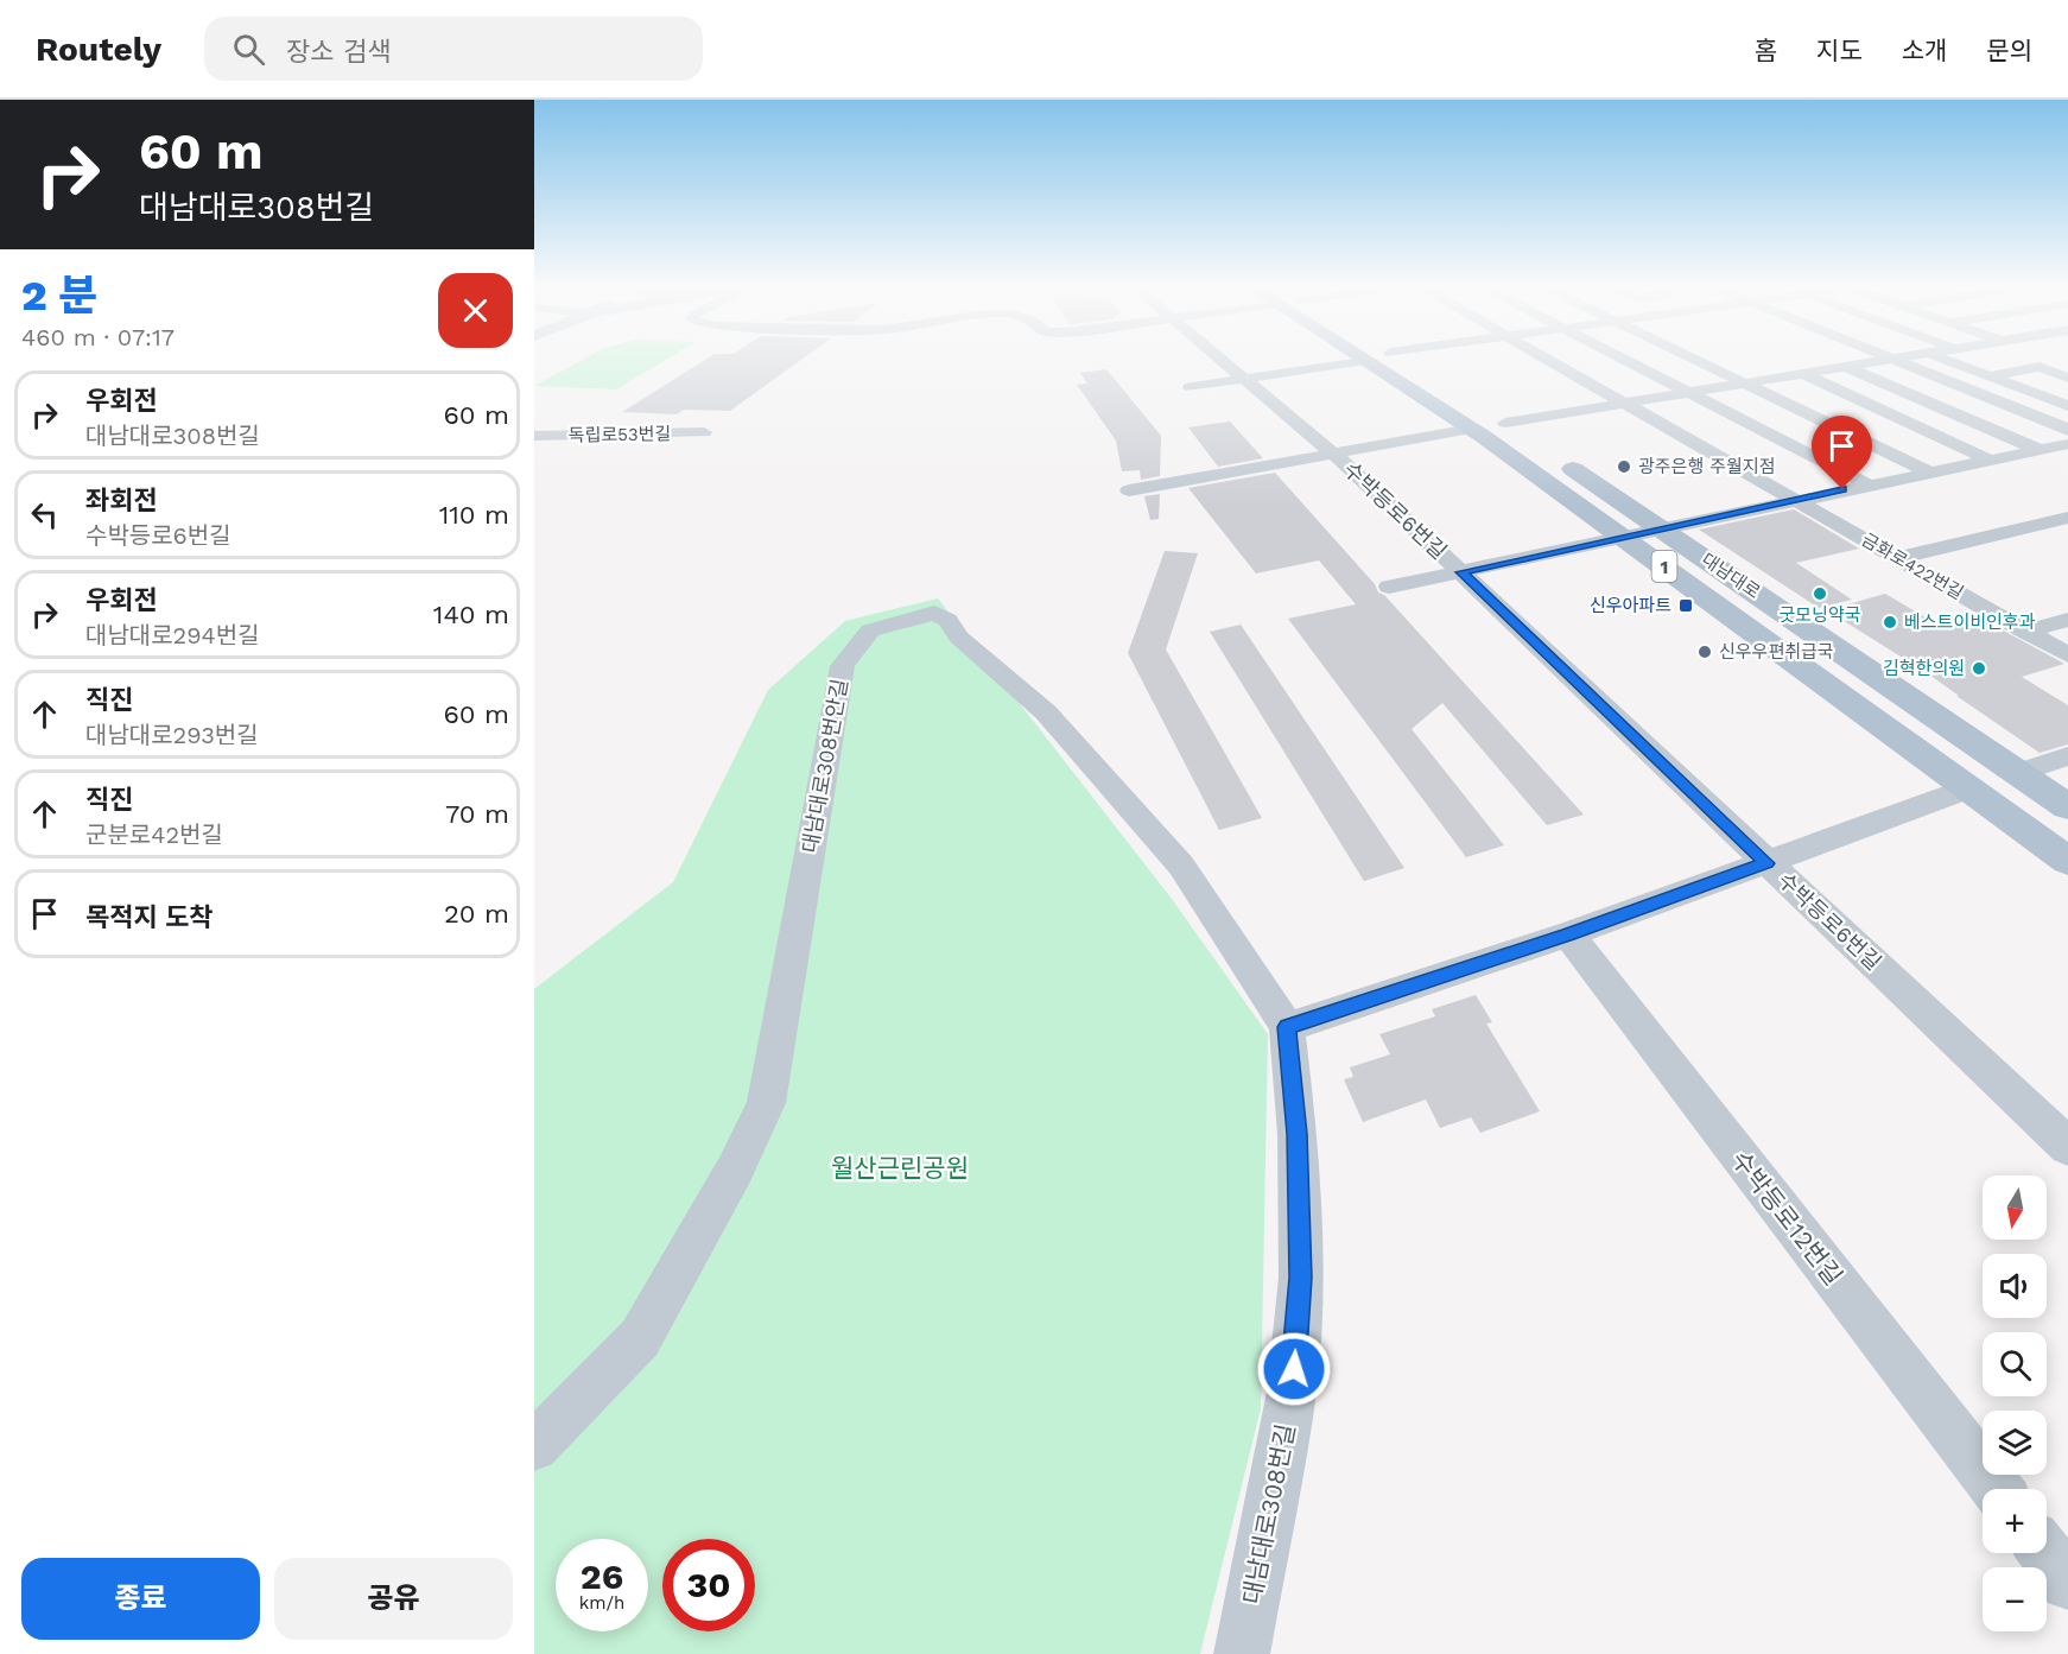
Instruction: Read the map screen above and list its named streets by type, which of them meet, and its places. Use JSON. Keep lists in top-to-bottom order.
{
  "streets": {
    "main road": ["1", "대남대로"],
    "street": [
      "독립로53번길",
      "수박등로6번길",
      "금화로422번길",
      "대남대로308번안길",
      "수박등로12번길",
      "대남대로308번길"
    ]
  },
  "crossings": [
    ["대남대로308번안길", "대남대로308번길"]
  ],
  "parks": ["월산근린공원"],
  "places": {
    "other": [
      "광주은행 주월지점",
      "굿모닝약국",
      "베스트이비인후과",
      "신우우편취급국",
      "김혁한의원"
    ],
    "transit": ["신우아파트"]
  },
  "north": "bottom",
  "page": {
    "header": "Routely",
    "search": "장소 검색",
    "nav": [
      "홈",
      "지도",
      "소개",
      "문의"
    ],
    "turn": ["60 m", "대남대로308번길"],
    "heading": ["2 분", "460 m · 07:17"],
    "list": [
      {
        "name": "우회전",
        "note": "대남대로308번길",
        "value": "60 m"
      },
      {
        "name": "좌회전",
        "note": "수박등로6번길",
        "value": "110 m"
      },
      {
        "name": "우회전",
        "note": "대남대로294번길",
        "value": "140 m"
      },
      {
        "name": "직진",
        "note": "대남대로293번길",
        "value": "60 m"
      },
      {
        "name": "직진",
        "note": "군분로42번길",
        "value": "70 m"
      },
      {
        "name": "목적지 도착",
        "value": "20 m"
      }
    ],
    "map_buttons": ["+", "−"],
    "speed": "26 km/h",
    "limit": "30",
    "buttons": ["종료", "공유"]
  }
}
